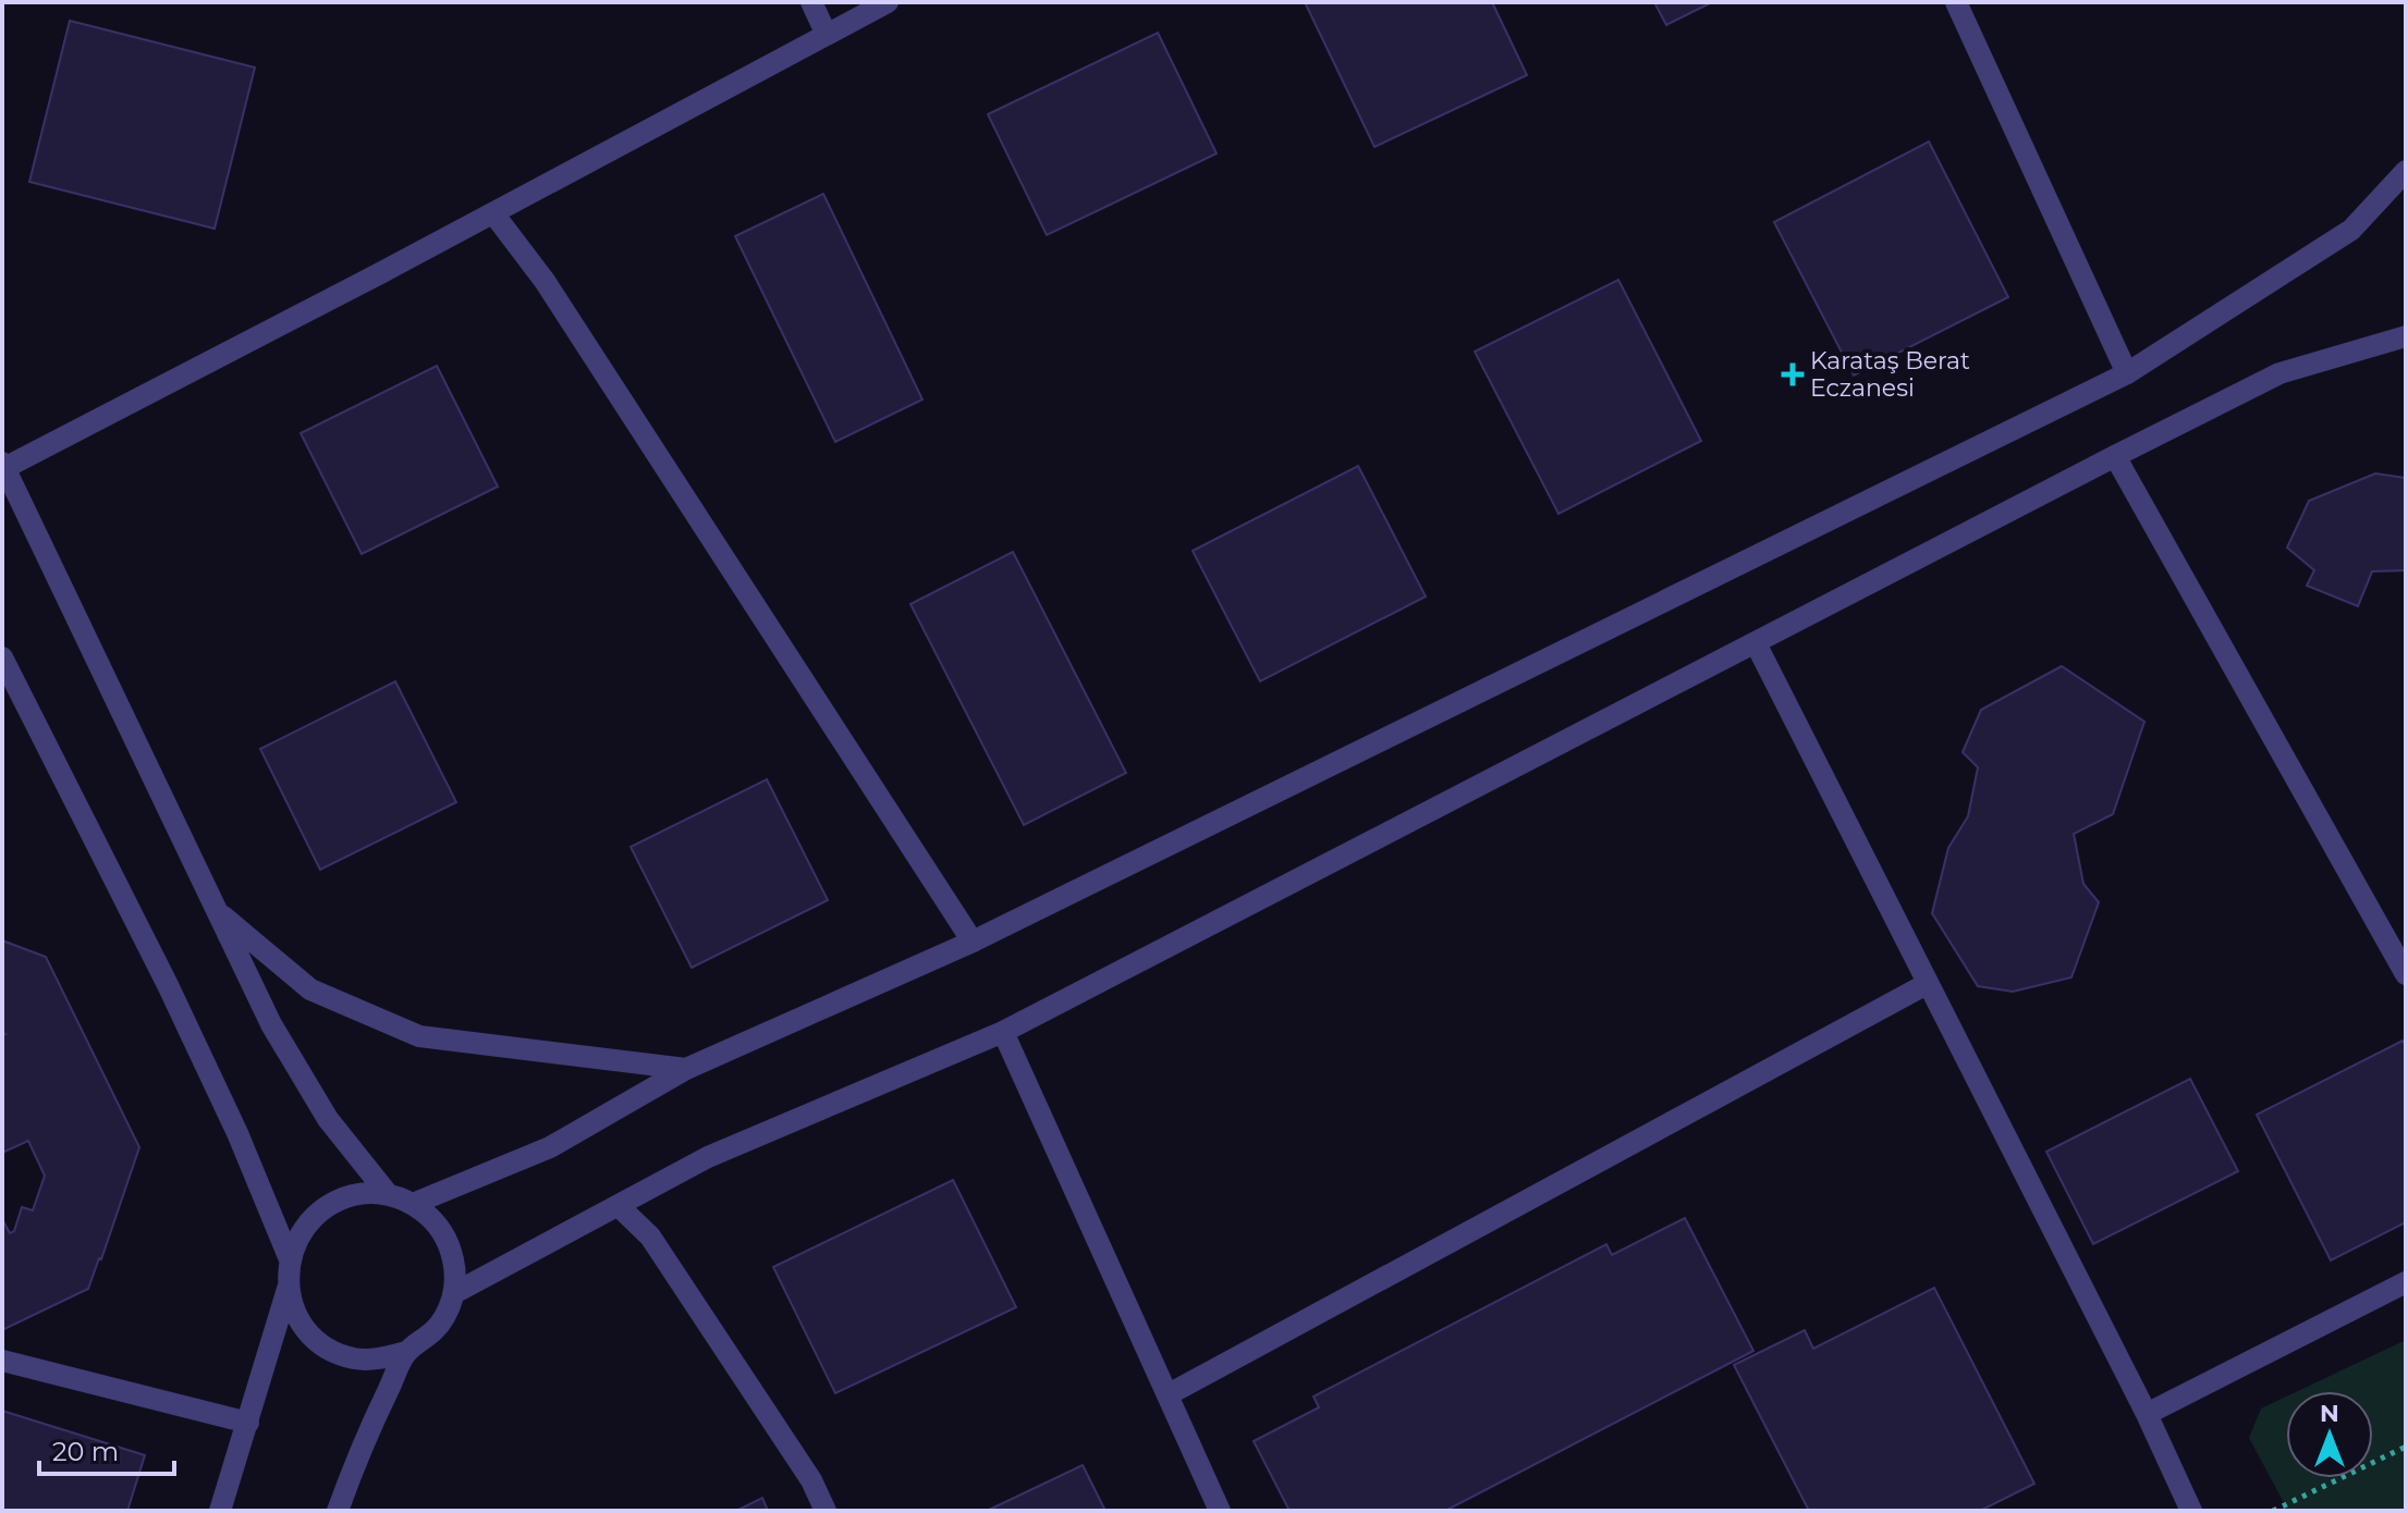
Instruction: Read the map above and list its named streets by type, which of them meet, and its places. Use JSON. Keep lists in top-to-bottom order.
{
  "places": {
    "health": ["Karataş Berat Eczanesi"]
  },
  "scale_bar": "20 m",
  "north": "top"
}
